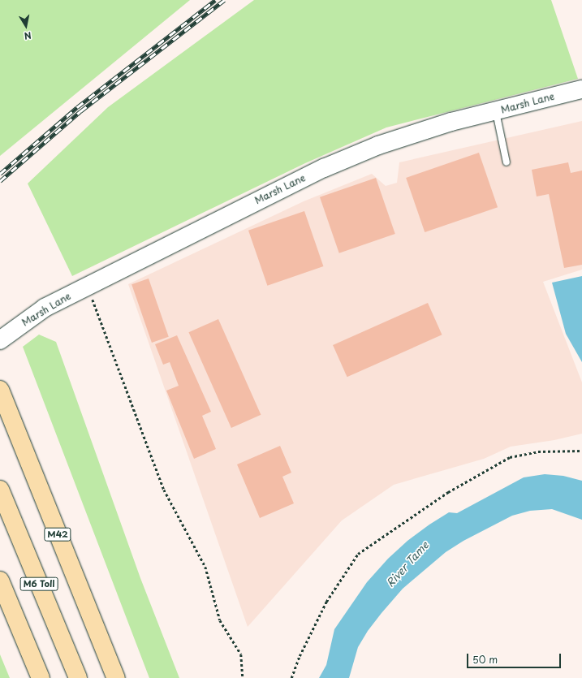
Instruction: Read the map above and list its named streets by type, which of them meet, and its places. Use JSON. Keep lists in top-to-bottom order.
{
  "streets": {
    "highway": ["M42", "M6 Toll"],
    "main road": ["Marsh Lane"]
  },
  "water": ["River Tame"],
  "scale_bar": "50 m",
  "north": "bottom"
}
